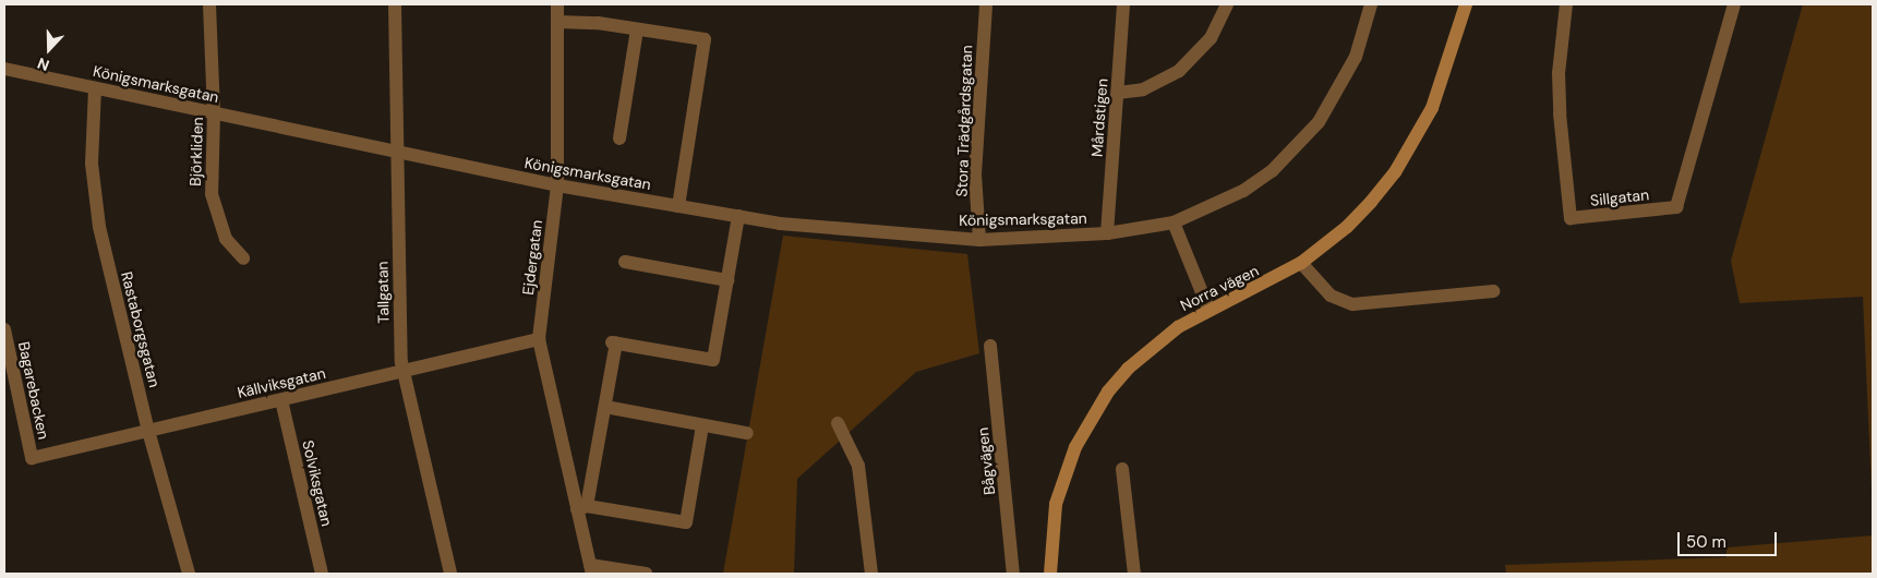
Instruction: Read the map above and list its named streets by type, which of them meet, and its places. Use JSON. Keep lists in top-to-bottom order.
{
  "streets": {
    "street": [
      "Königsmarksgatan",
      "Mårdstigen",
      "Stora Trädgårdsgatan",
      "Björkliden",
      "Sillgatan",
      "Ejdergatan",
      "Norra vägen",
      "Tallgatan",
      "Rastaborgsgatan",
      "Källviksgatan",
      "Bagarebacken",
      "Bågvägen",
      "Solviksgatan"
    ]
  },
  "crossings": [
    ["Königsmarksgatan", "Mårdstigen"],
    ["Königsmarksgatan", "Stora Trädgårdsgatan"],
    ["Königsmarksgatan", "Björkliden"],
    ["Königsmarksgatan", "Ejdergatan"],
    ["Königsmarksgatan", "Tallgatan"],
    ["Königsmarksgatan", "Rastaborgsgatan"],
    ["Ejdergatan", "Källviksgatan"],
    ["Tallgatan", "Källviksgatan"],
    ["Rastaborgsgatan", "Källviksgatan"],
    ["Källviksgatan", "Bagarebacken"],
    ["Källviksgatan", "Solviksgatan"]
  ],
  "scale_bar": "50 m",
  "north": "bottom"
}
